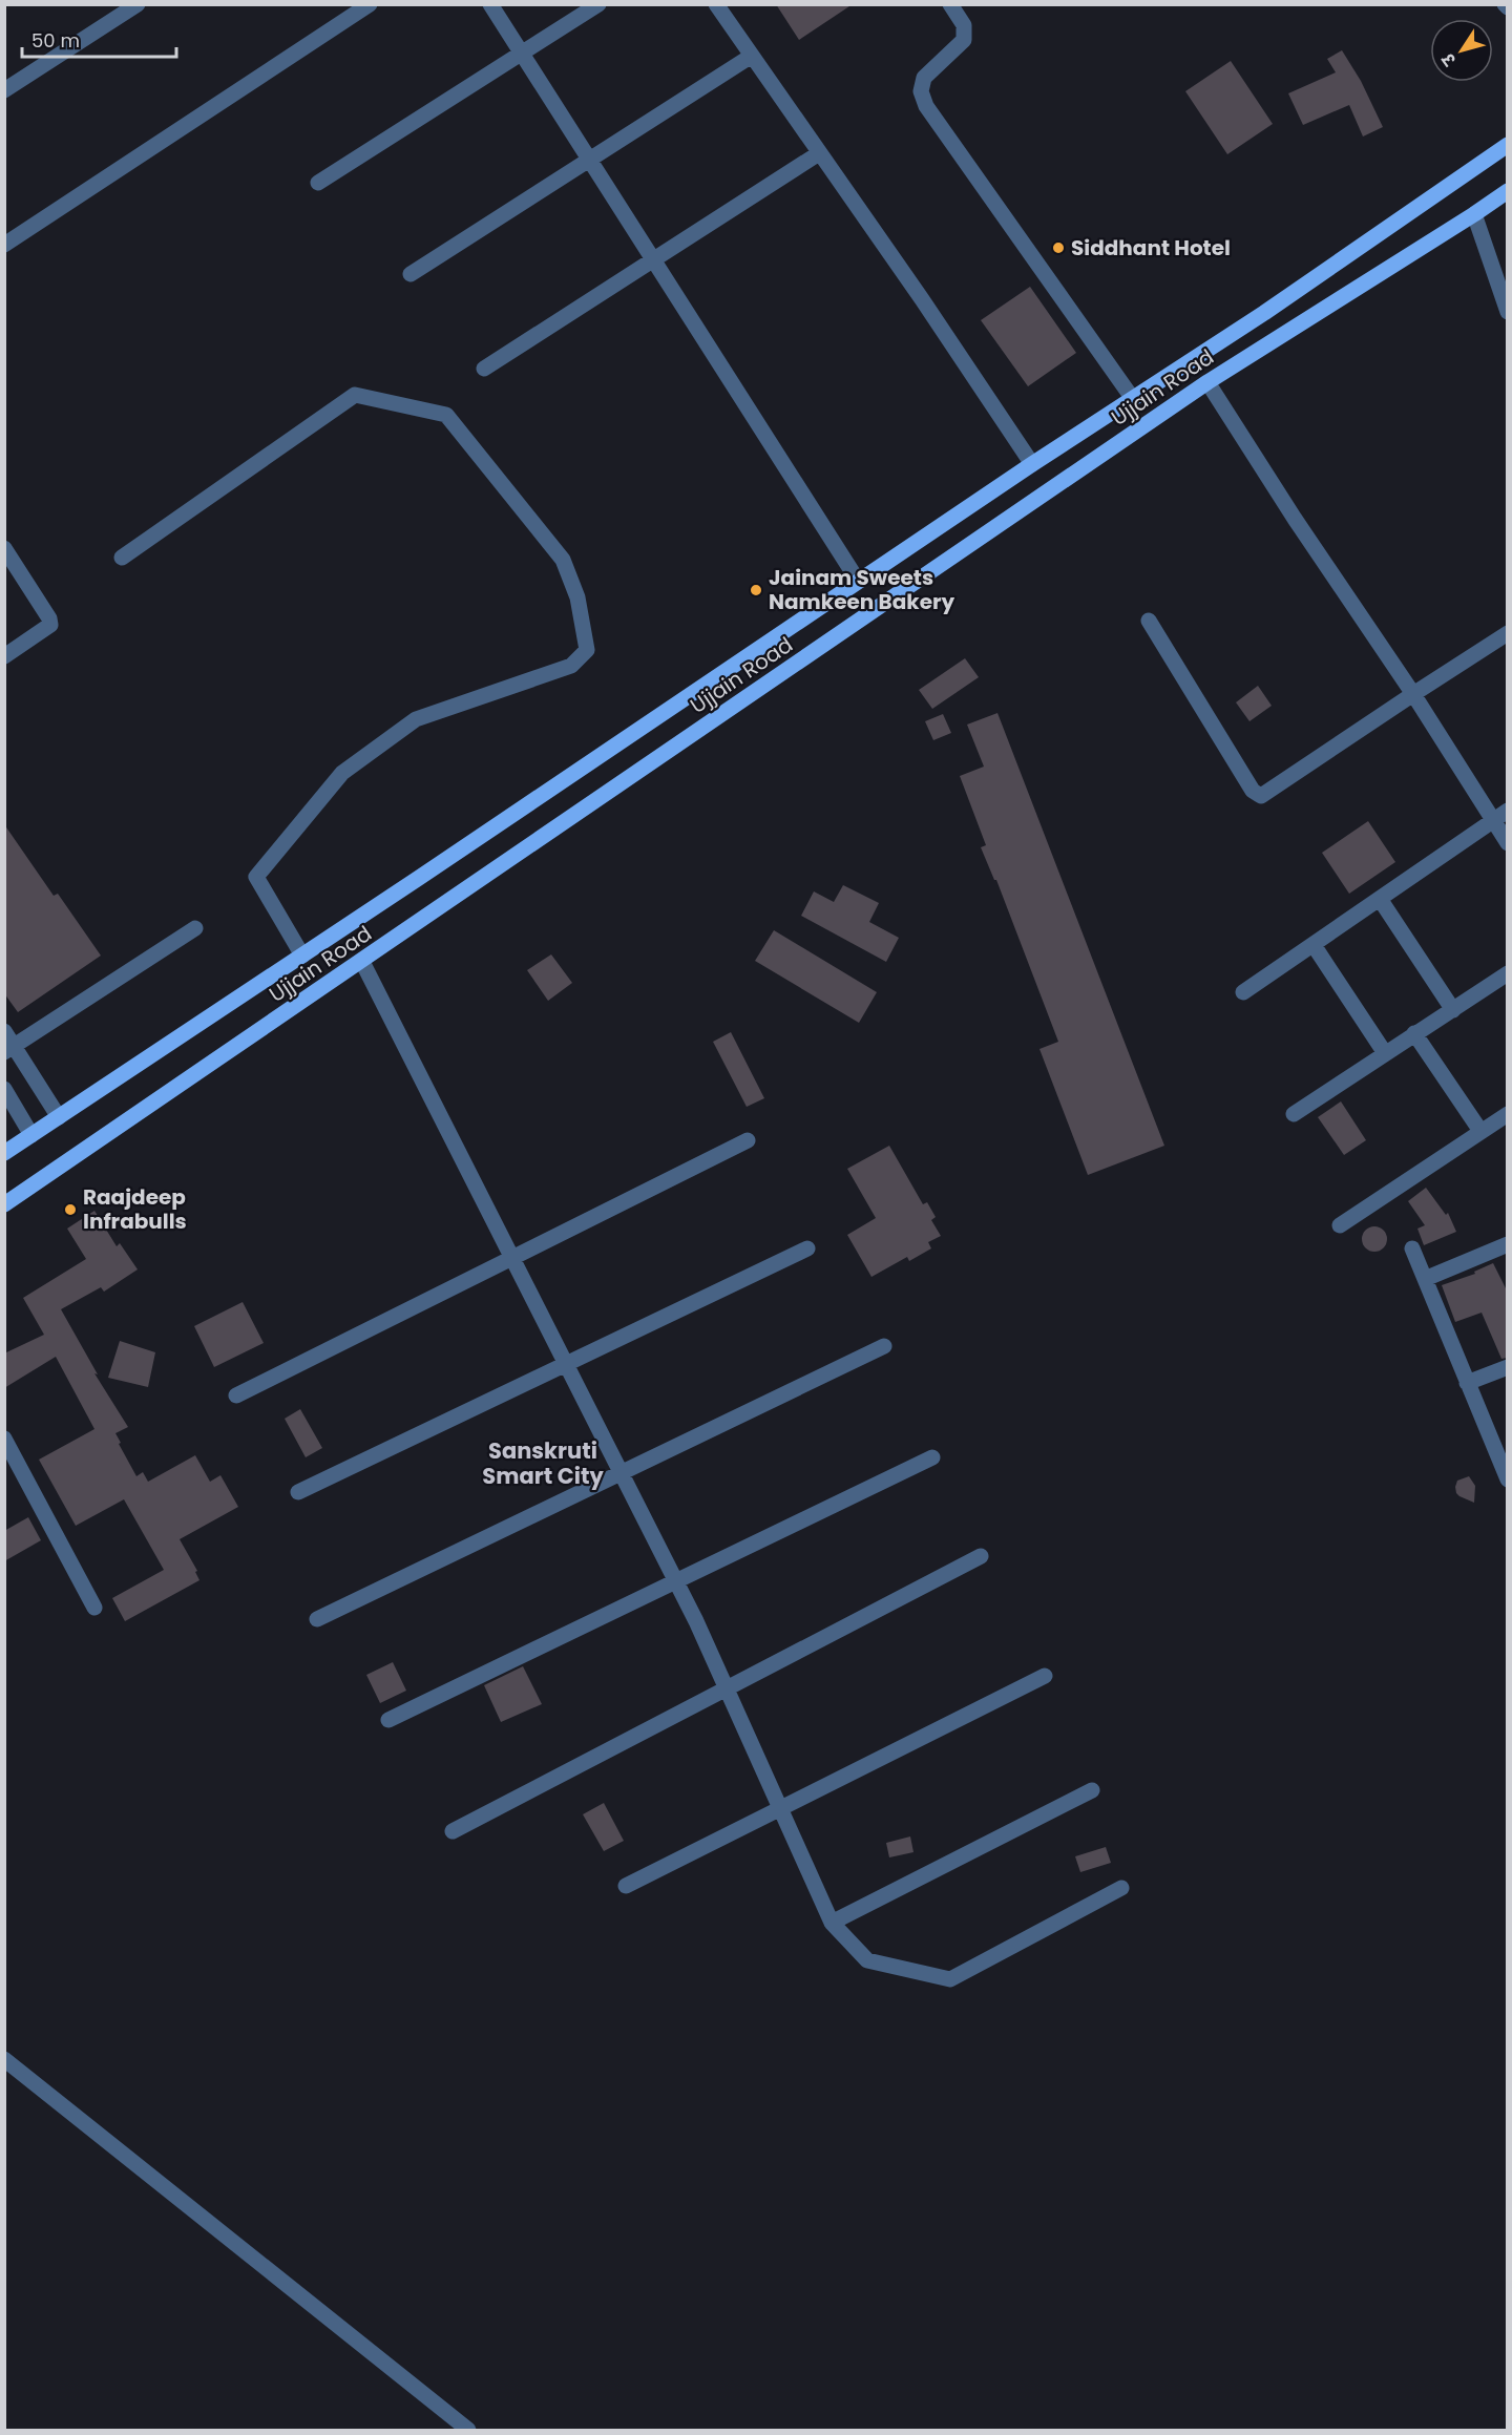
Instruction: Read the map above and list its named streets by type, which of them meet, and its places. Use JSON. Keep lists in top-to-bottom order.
{
  "streets": {
    "main road": ["Ujjain Road"]
  },
  "districts": ["Sanskruti Smart City"],
  "places": ["Siddhant Hotel", "Jainam Sweets Namkeen Bakery", "Raajdeep Infrabulls"],
  "scale_bar": "50 m",
  "north": "bottom left"
}
